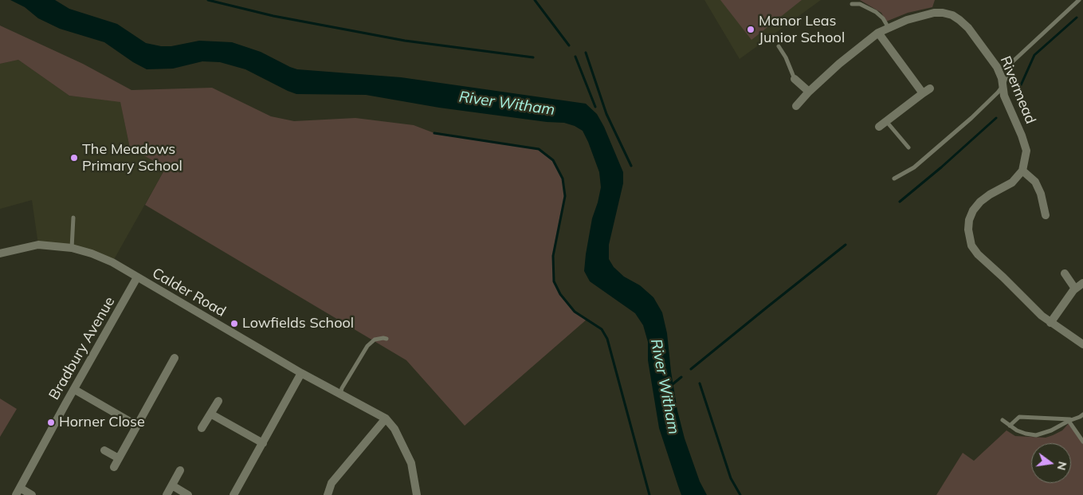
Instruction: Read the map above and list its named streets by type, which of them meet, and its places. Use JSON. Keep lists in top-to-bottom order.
{
  "streets": {
    "street": ["Rivermead", "Calder Road", "Bradbury Avenue"]
  },
  "crossings": [
    ["Calder Road", "Bradbury Avenue"]
  ],
  "water": ["River Witham"],
  "places": [
    "Manor Leas Junior School",
    "The Meadows Primary School",
    "Lowfields School",
    "Horner Close"
  ],
  "north": "right"
}
